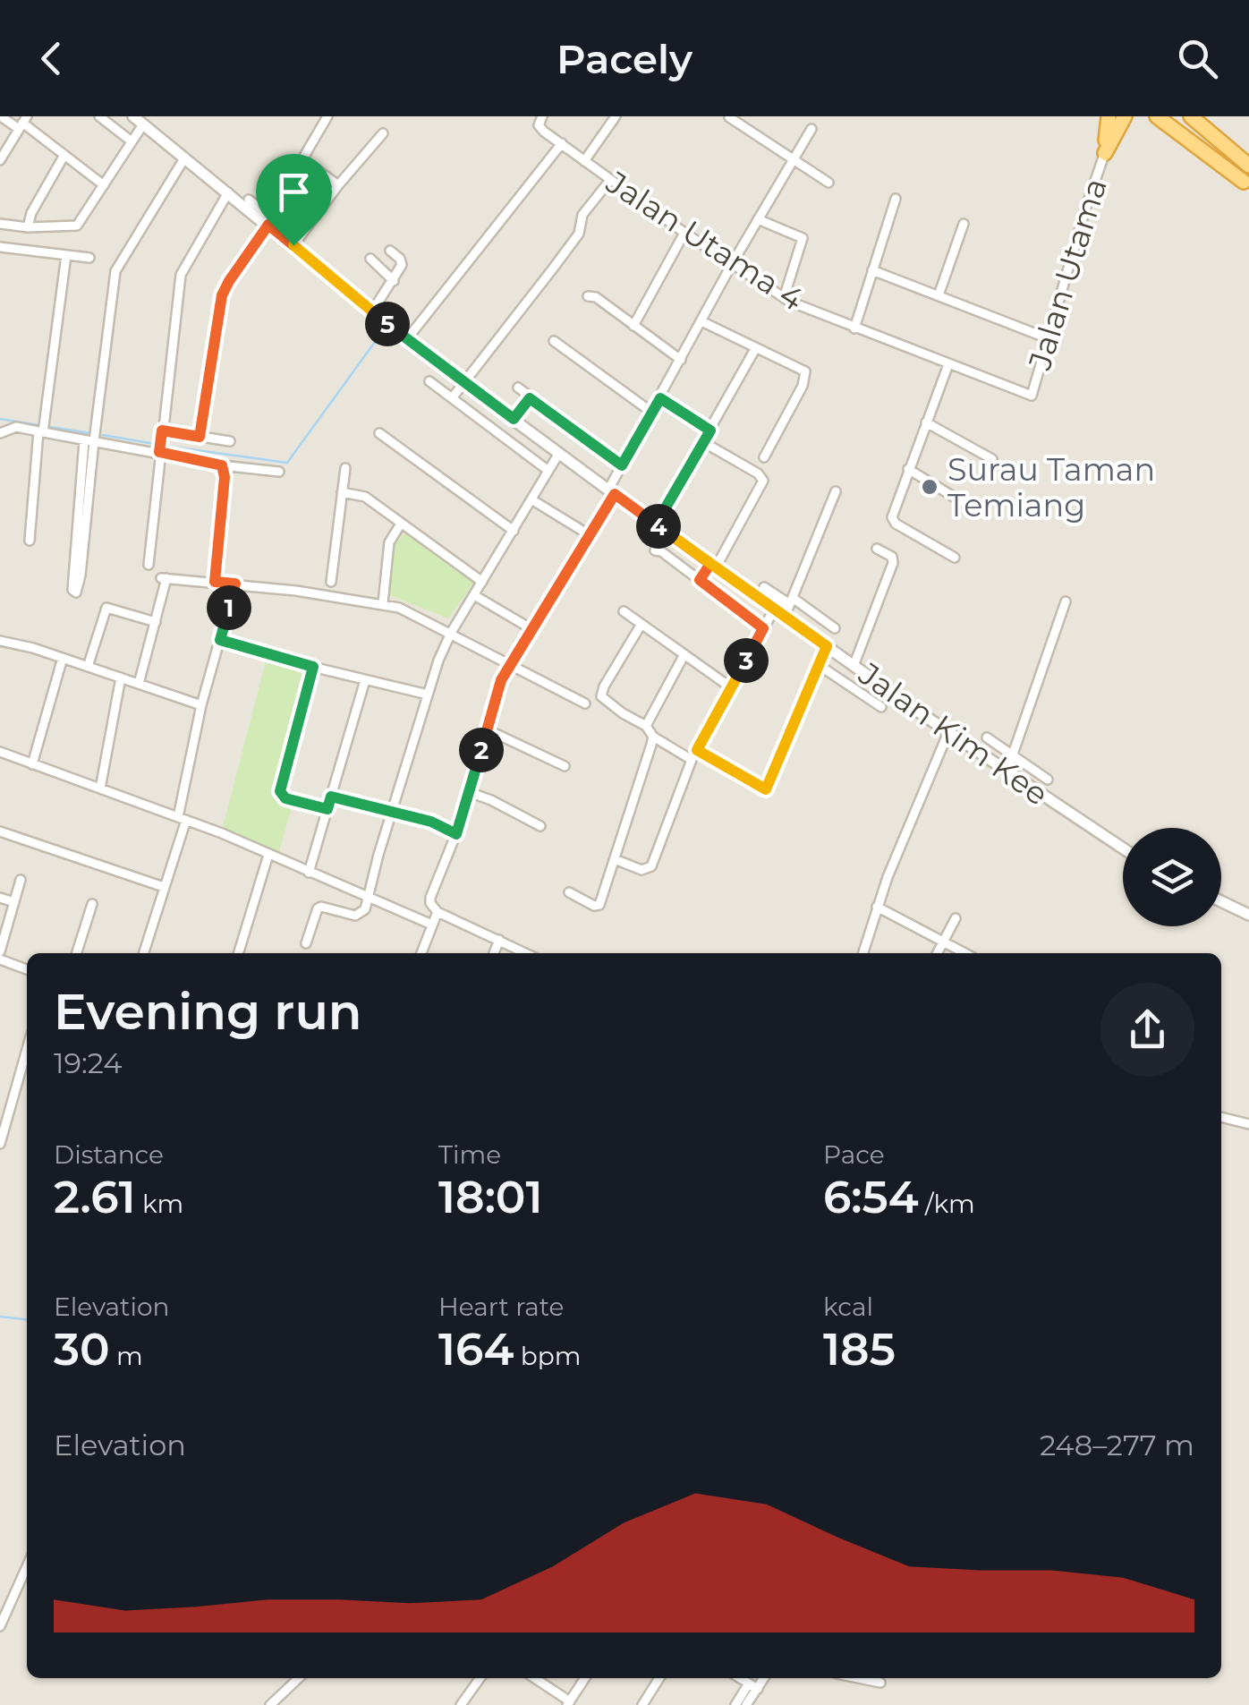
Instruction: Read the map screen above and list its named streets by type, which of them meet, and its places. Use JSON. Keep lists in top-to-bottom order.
{
  "streets": {
    "street": ["Jalan Utama 4", "Jalan Utama", "Jalan Kim Kee"]
  },
  "crossings": [
    ["Jalan Utama 4", "Jalan Utama"]
  ],
  "places": ["Surau Taman Temiang"],
  "page": {
    "header": "Pacely",
    "pins": [
      "5",
      "4",
      "1",
      "3",
      "2"
    ],
    "heading": ["Evening run", "19:24"],
    "stats": [
      ["Distance", "2.61 km"],
      ["Time", "18:01"],
      ["Pace", "6:54 /km"],
      ["Elevation", "30 m"],
      ["Heart rate", "164 bpm"],
      ["kcal", "185"]
    ],
    "chart": ["Elevation", "248–277 m"]
  }
}
